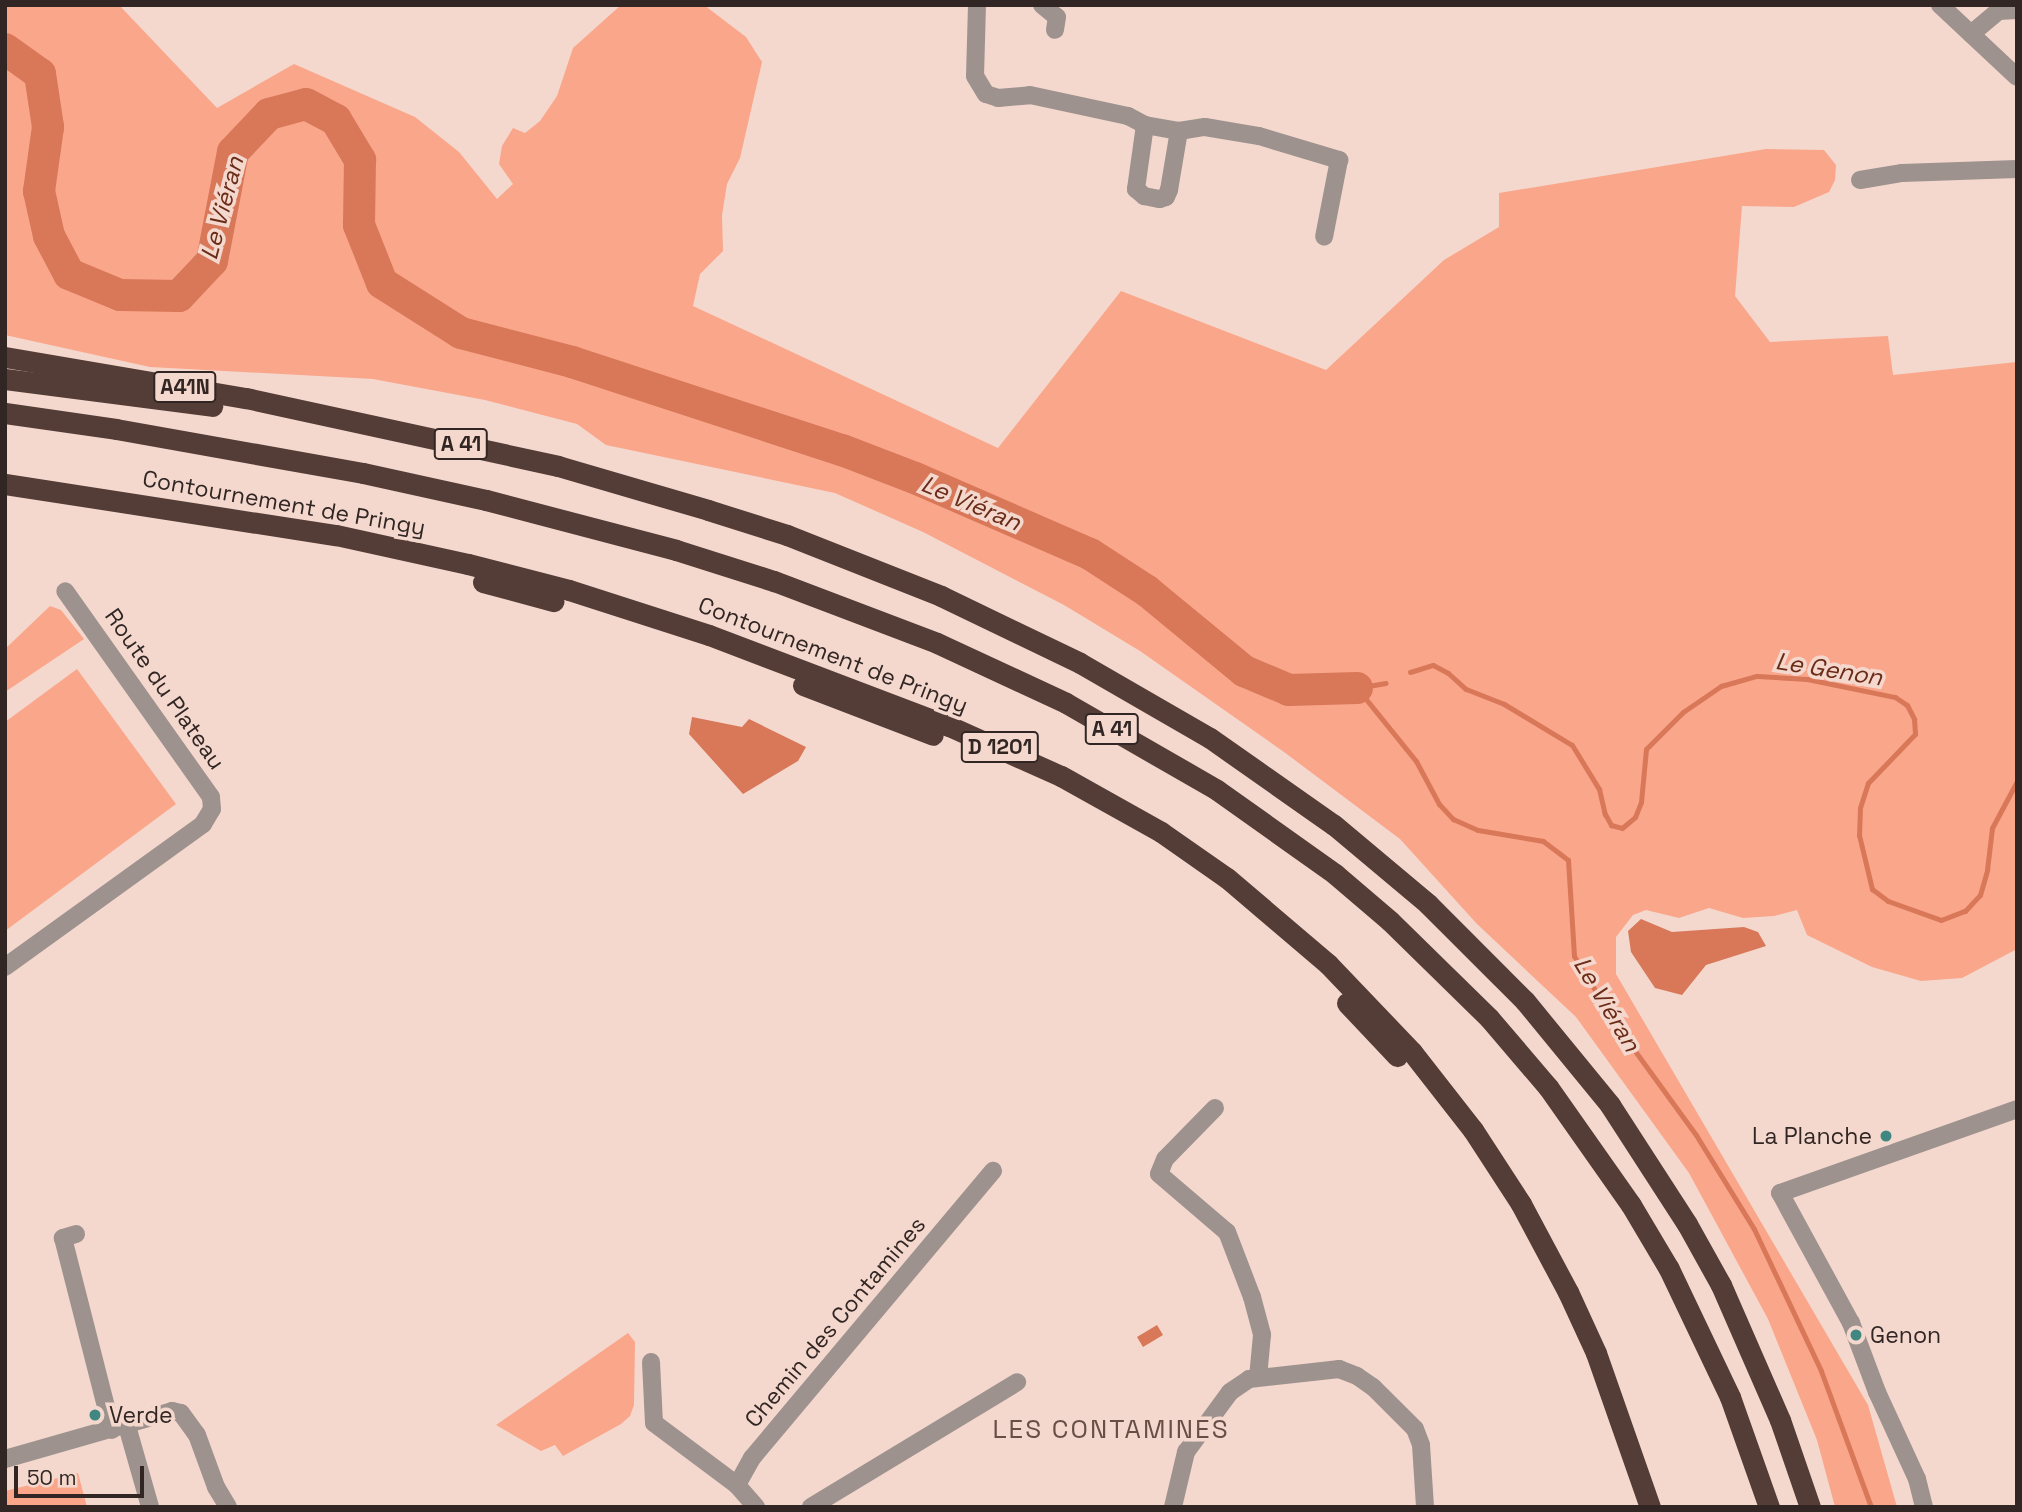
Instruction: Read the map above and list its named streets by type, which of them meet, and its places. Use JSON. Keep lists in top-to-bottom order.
{
  "streets": {
    "highway": [
      "A41N",
      "A 41",
      "Contournement de Pringy",
      "D 1201"
    ],
    "street": ["Route du Plateau", "Chemin des Contamines"]
  },
  "crossings": [
    ["A41N", "A 41"]
  ],
  "districts": ["LES CONTAMINES"],
  "water": ["Le Viéran", "Le Genon"],
  "places": ["La Planche", "Genon", "Verde"],
  "scale_bar": "50 m"
}
